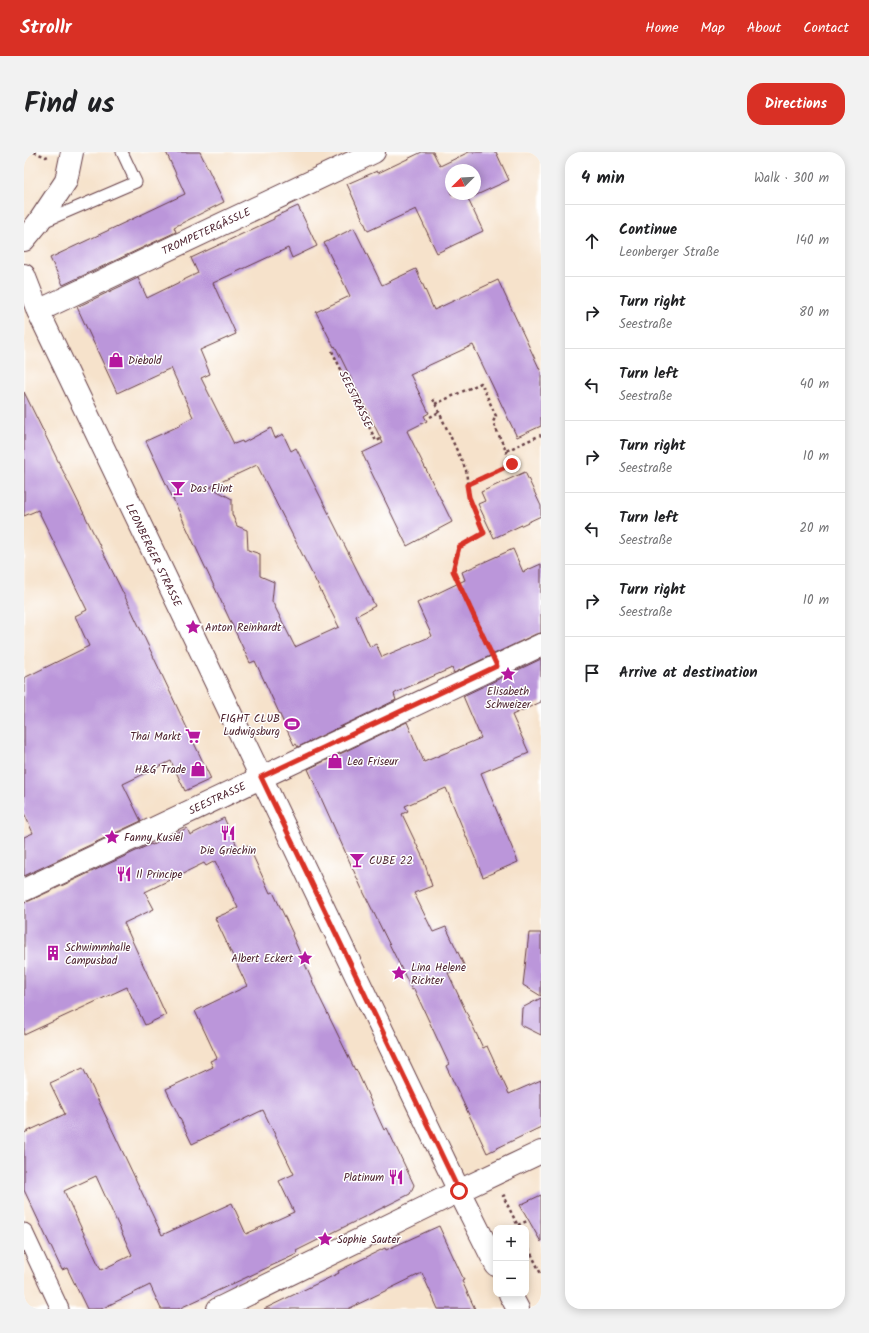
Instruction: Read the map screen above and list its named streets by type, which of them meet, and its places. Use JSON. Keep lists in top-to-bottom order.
{
  "streets": {
    "street": ["TROMPETERGÄSSLE", "SEESTRASSE", "LEONBERGER STRASSE"]
  },
  "crossings": [
    ["TROMPETERGÄSSLE", "LEONBERGER STRASSE"],
    ["SEESTRASSE", "LEONBERGER STRASSE"]
  ],
  "places": {
    "shop": ["Diebold", "Lea Friseur", "H&G Trade"],
    "bar": ["Das Flint", "CUBE 22"],
    "place": [
      "Anton Reinhardt",
      "Elisabeth Schweizer",
      "Fanny Kusiel",
      "Albert Eckert",
      "Lina Helene Richter",
      "Sophie Sauter"
    ],
    "sports": ["FIGHT CLUB Ludwigsburg"],
    "supermarket": ["Thai Markt"],
    "restaurant": ["Die Griechin", "Il Principe", "Platinum"],
    "building": ["Schwimmhalle Campusbad"]
  },
  "north": "bottom left",
  "page": {
    "header": "Strollr",
    "nav": [
      "Home",
      "Map",
      "About",
      "Contact"
    ],
    "title": "Find us",
    "buttons": "Directions",
    "heading": ["4 min", "Walk · 300 m"],
    "list": [
      ["Continue", "Leonberger Straße", "140 m"],
      ["Turn right", "Seestraße", "80 m"],
      ["Turn left", "Seestraße", "40 m"],
      ["Turn right", "Seestraße", "10 m"],
      ["Turn left", "Seestraße", "20 m"],
      ["Turn right", "Seestraße", "10 m"],
      "Arrive at destination"
    ],
    "map_buttons": ["+", "−"]
  }
}
